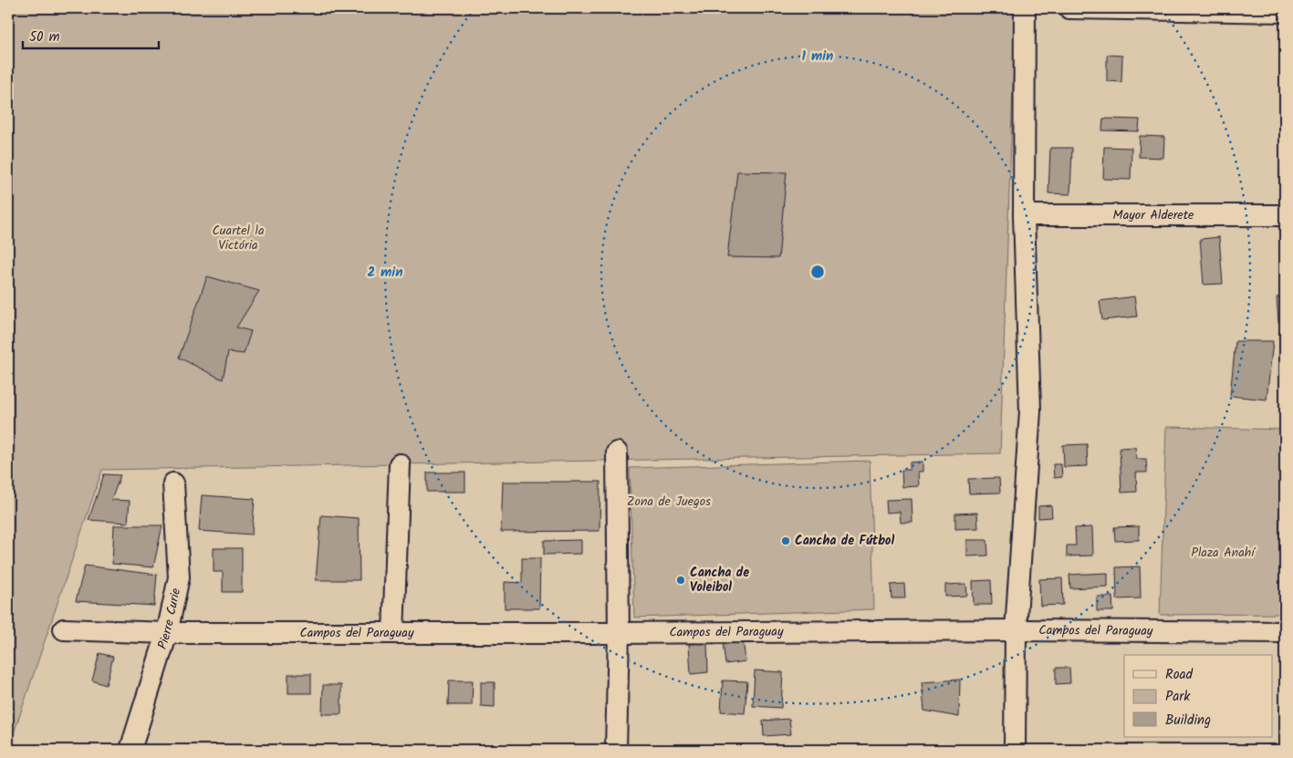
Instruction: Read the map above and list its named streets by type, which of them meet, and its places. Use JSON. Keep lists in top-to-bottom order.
{
  "streets": {
    "street": ["Mayor Alderete", "Pierre Curie", "Campos del Paraguay"]
  },
  "crossings": [
    ["Pierre Curie", "Campos del Paraguay"]
  ],
  "parks": ["Cuartel la Victória", "Zona de Juegos", "Plaza Anahí"],
  "places": ["Cancha de Fútbol", "Cancha de Voleibol"],
  "legend": ["Road", "Park", "Building"],
  "scale_bar": "50 m",
  "rings": ["1 min", "2 min"]
}
